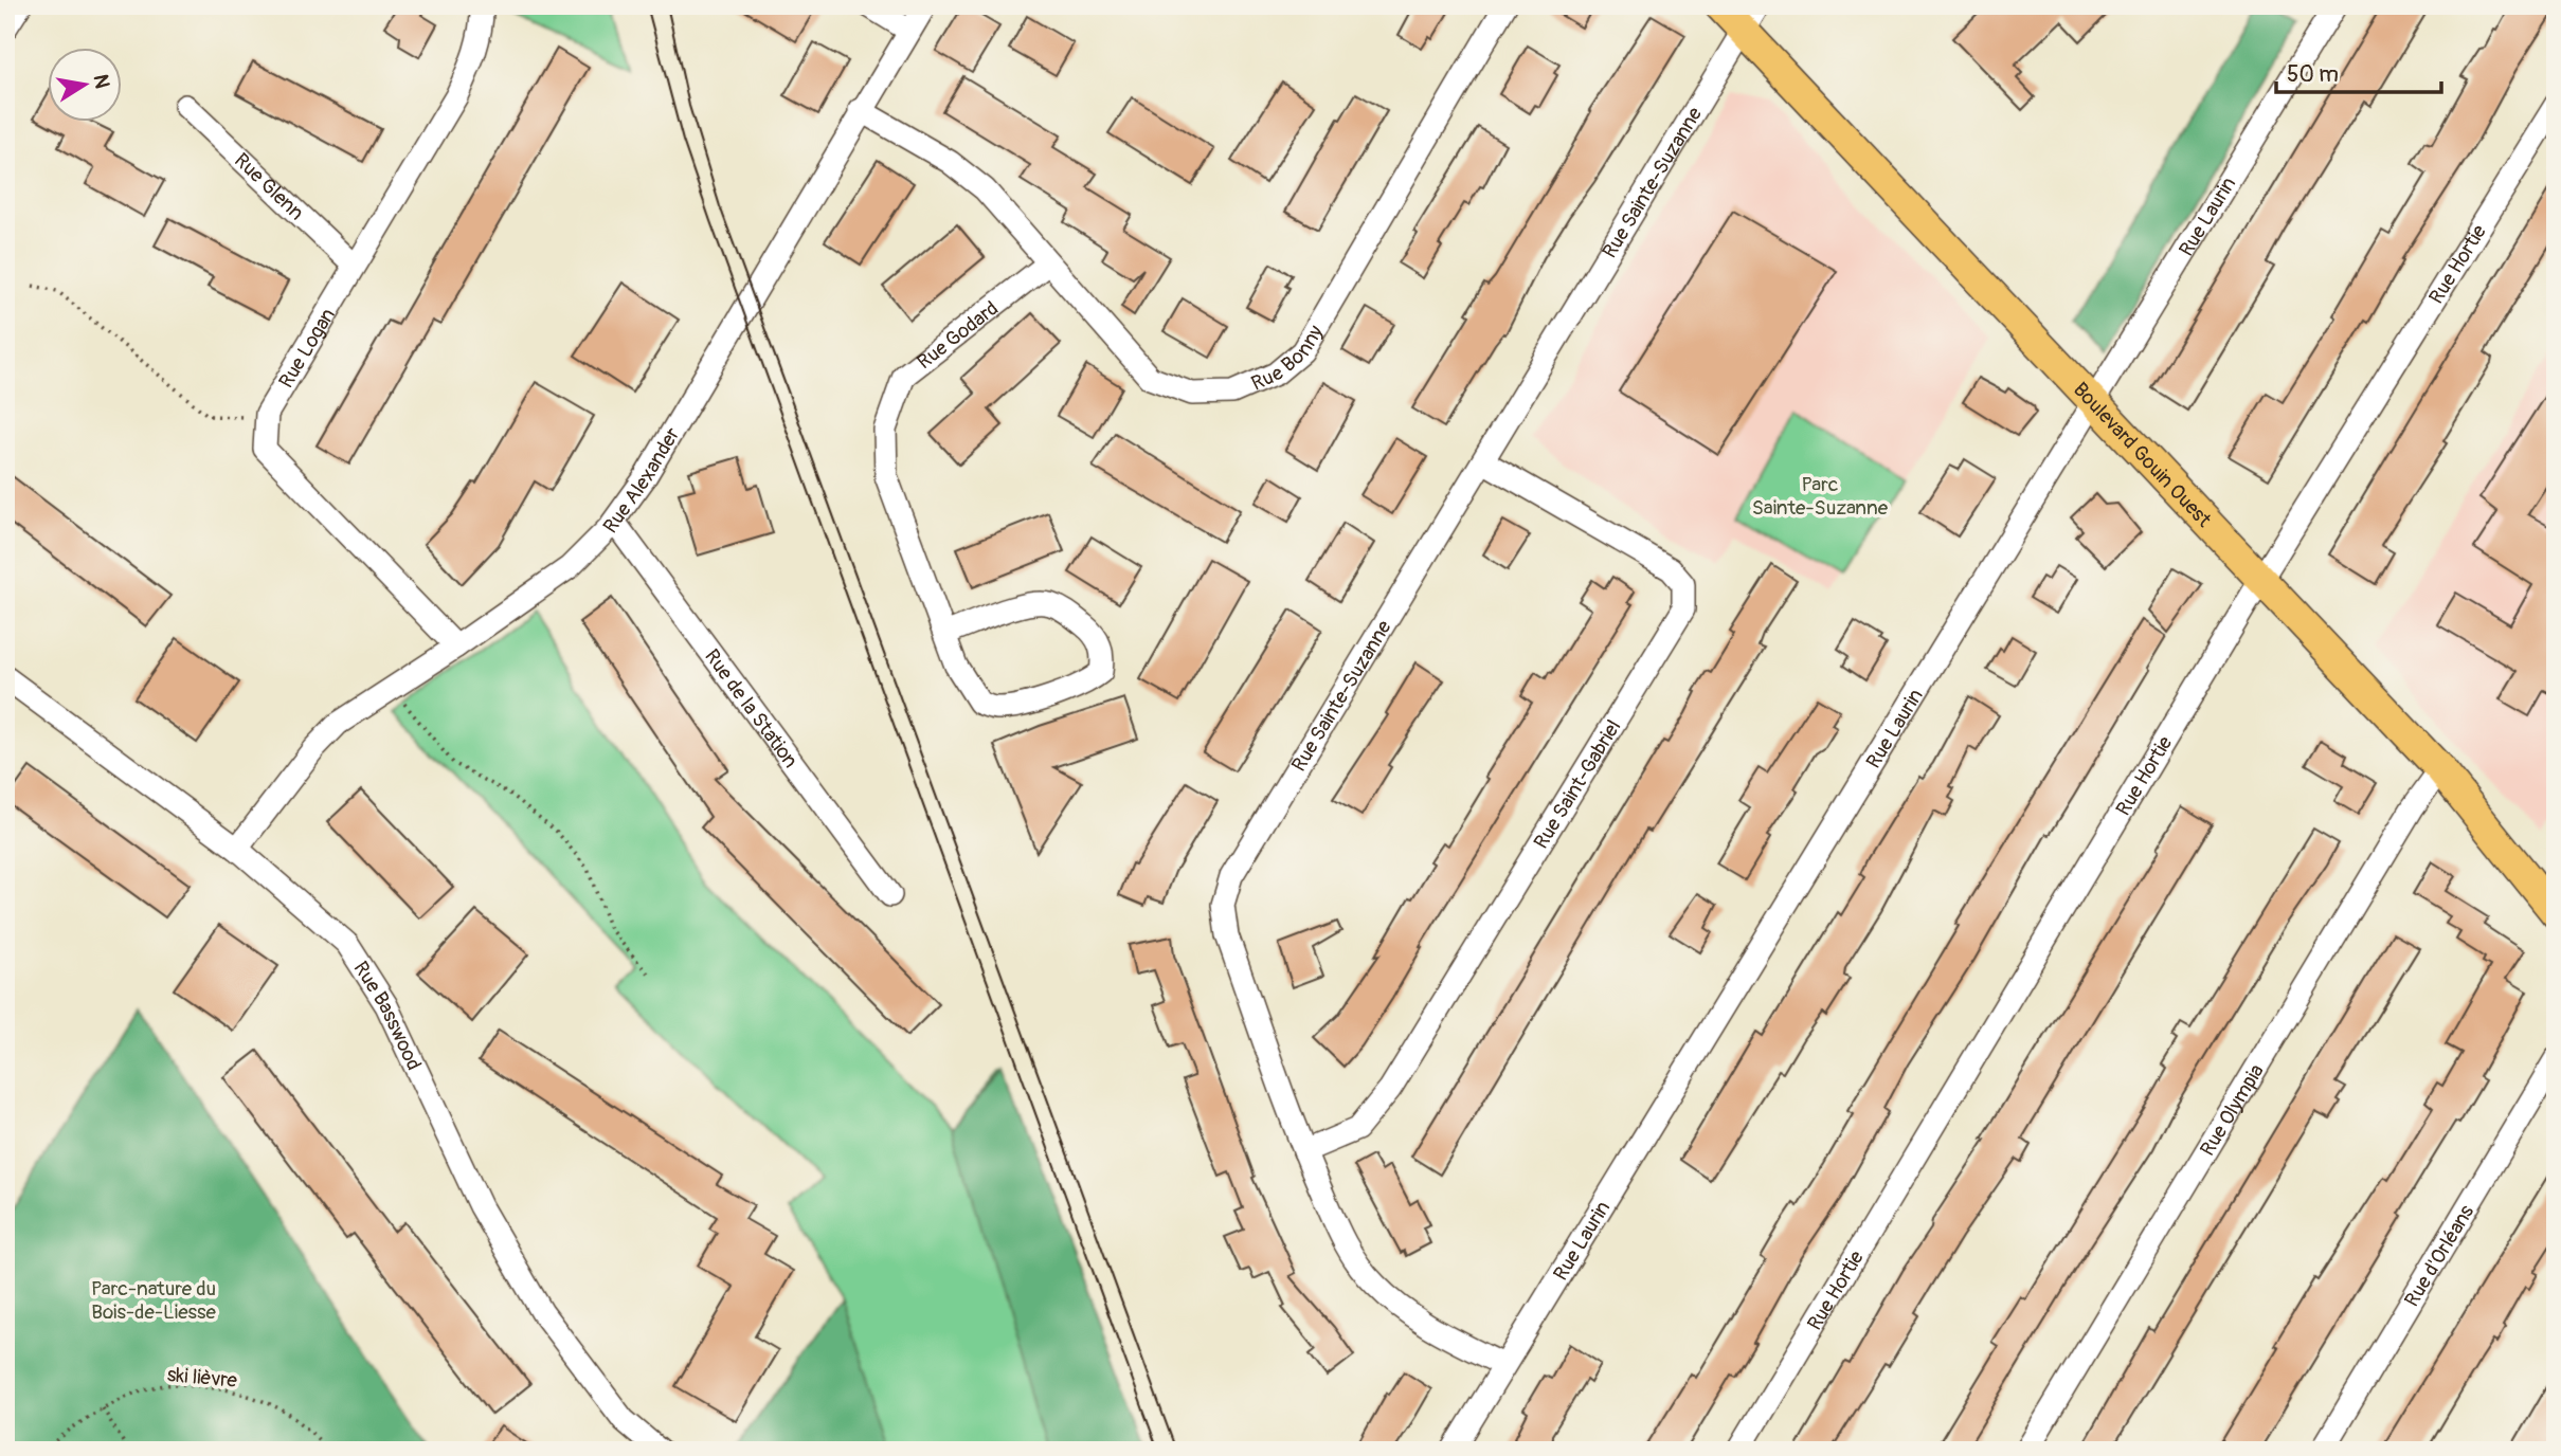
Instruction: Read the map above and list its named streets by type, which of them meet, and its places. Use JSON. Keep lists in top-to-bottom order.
{
  "streets": {
    "main road": ["Boulevard Gouin Ouest"],
    "street": [
      "Rue Sainte-Suzanne",
      "Rue Glenn",
      "Rue Laurin",
      "Rue Hortie",
      "Rue Godard",
      "Rue Logan",
      "Rue Bonny",
      "Rue Alexander",
      "Rue de la Station",
      "Rue Saint-Gabriel",
      "Rue Basswood",
      "Rue Olympia",
      "Rue d'Orléans"
    ],
    "path": ["ski lièvre"]
  },
  "crossings": [
    ["Rue Sainte-Suzanne", "Rue Laurin"],
    ["Rue Sainte-Suzanne", "Boulevard Gouin Ouest"],
    ["Rue Sainte-Suzanne", "Rue Saint-Gabriel"],
    ["Rue Glenn", "Rue Logan"],
    ["Rue Laurin", "Boulevard Gouin Ouest"],
    ["Rue Hortie", "Boulevard Gouin Ouest"],
    ["Rue Godard", "Rue Bonny"],
    ["Rue Logan", "Rue Alexander"],
    ["Rue Bonny", "Rue Alexander"],
    ["Boulevard Gouin Ouest", "Rue Olympia"],
    ["Rue Alexander", "Rue de la Station"],
    ["Rue Alexander", "Rue Basswood"]
  ],
  "parks": ["Parc Sainte-Suzanne", "Parc-nature du Bois-de-Liesse"],
  "scale_bar": "50 m",
  "north": "right"
}
